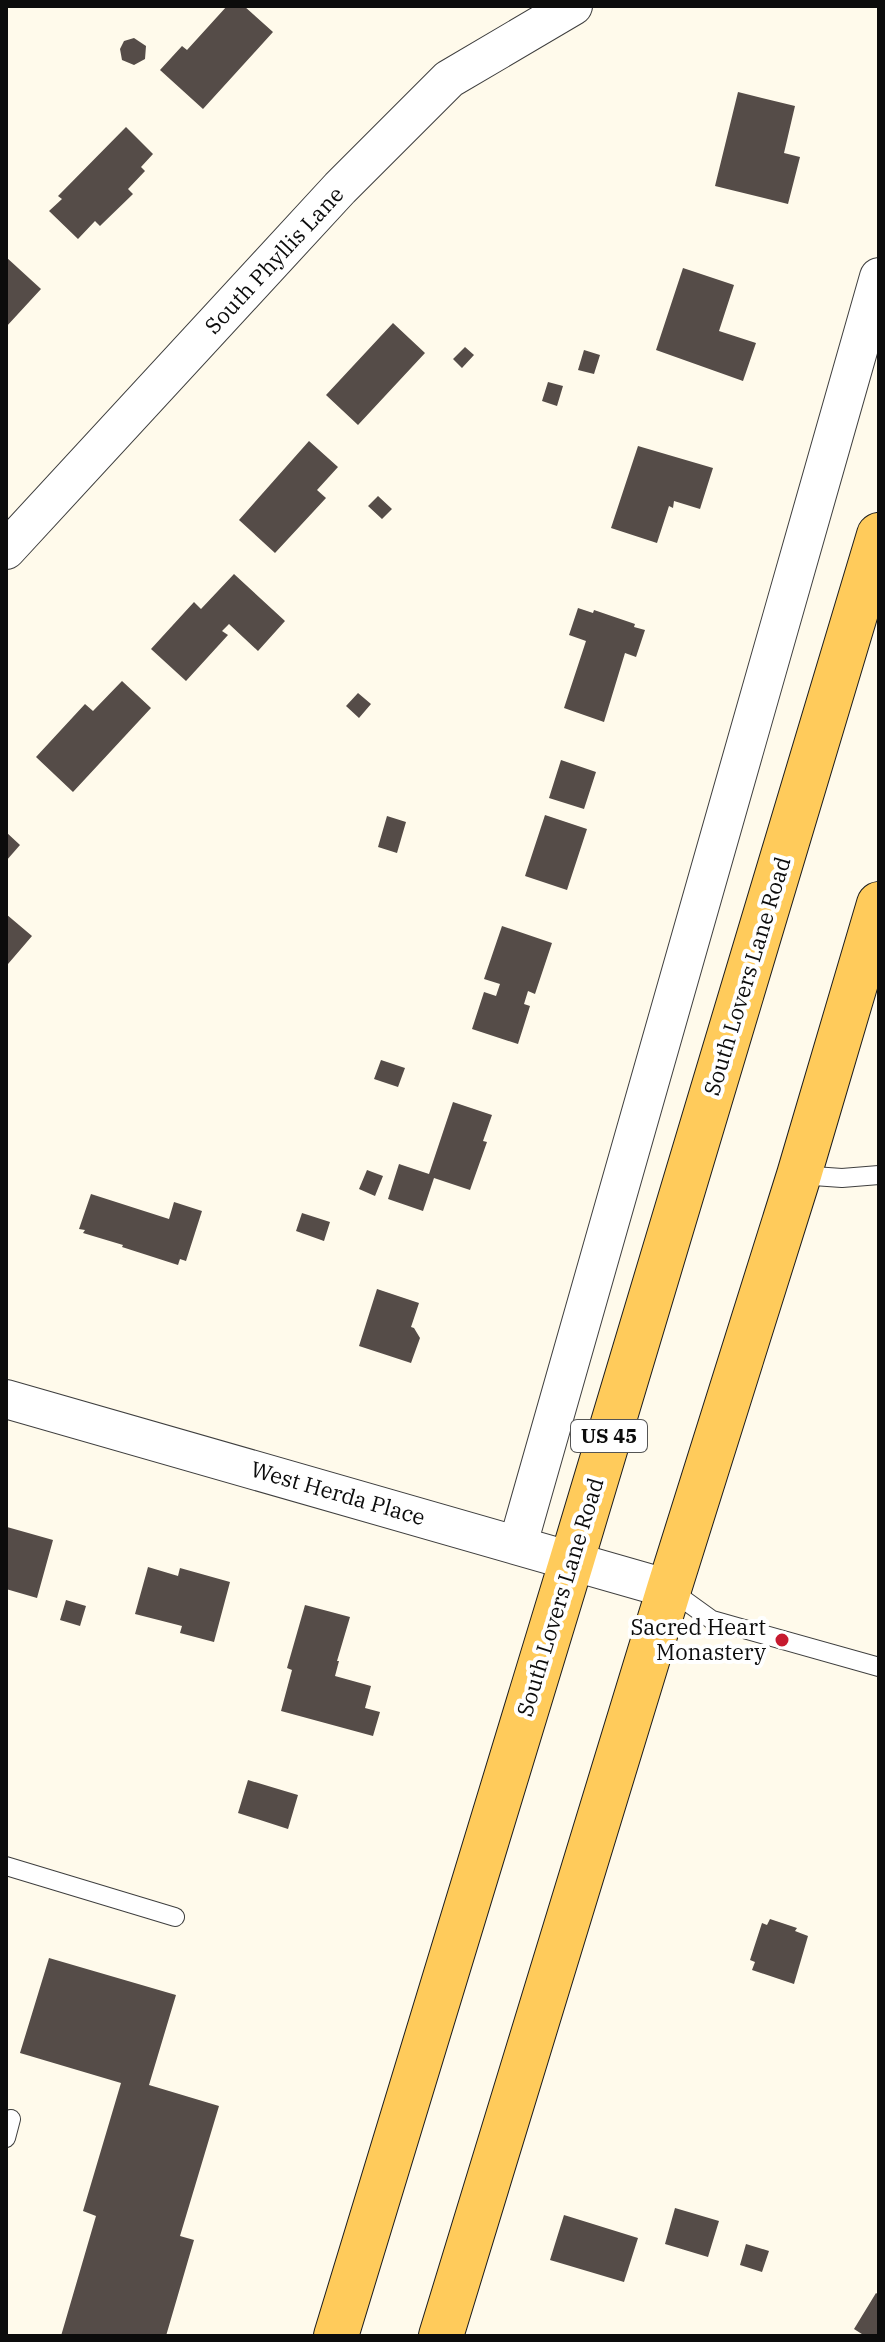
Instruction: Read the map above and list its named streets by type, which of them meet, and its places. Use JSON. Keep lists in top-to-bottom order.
{
  "streets": {
    "main road": ["South Lovers Lane Road", "US 45"],
    "street": ["South Phyllis Lane", "West Herda Place"]
  },
  "crossings": [
    ["South Lovers Lane Road", "West Herda Place"]
  ],
  "places": ["Sacred Heart Monastery"]
}
